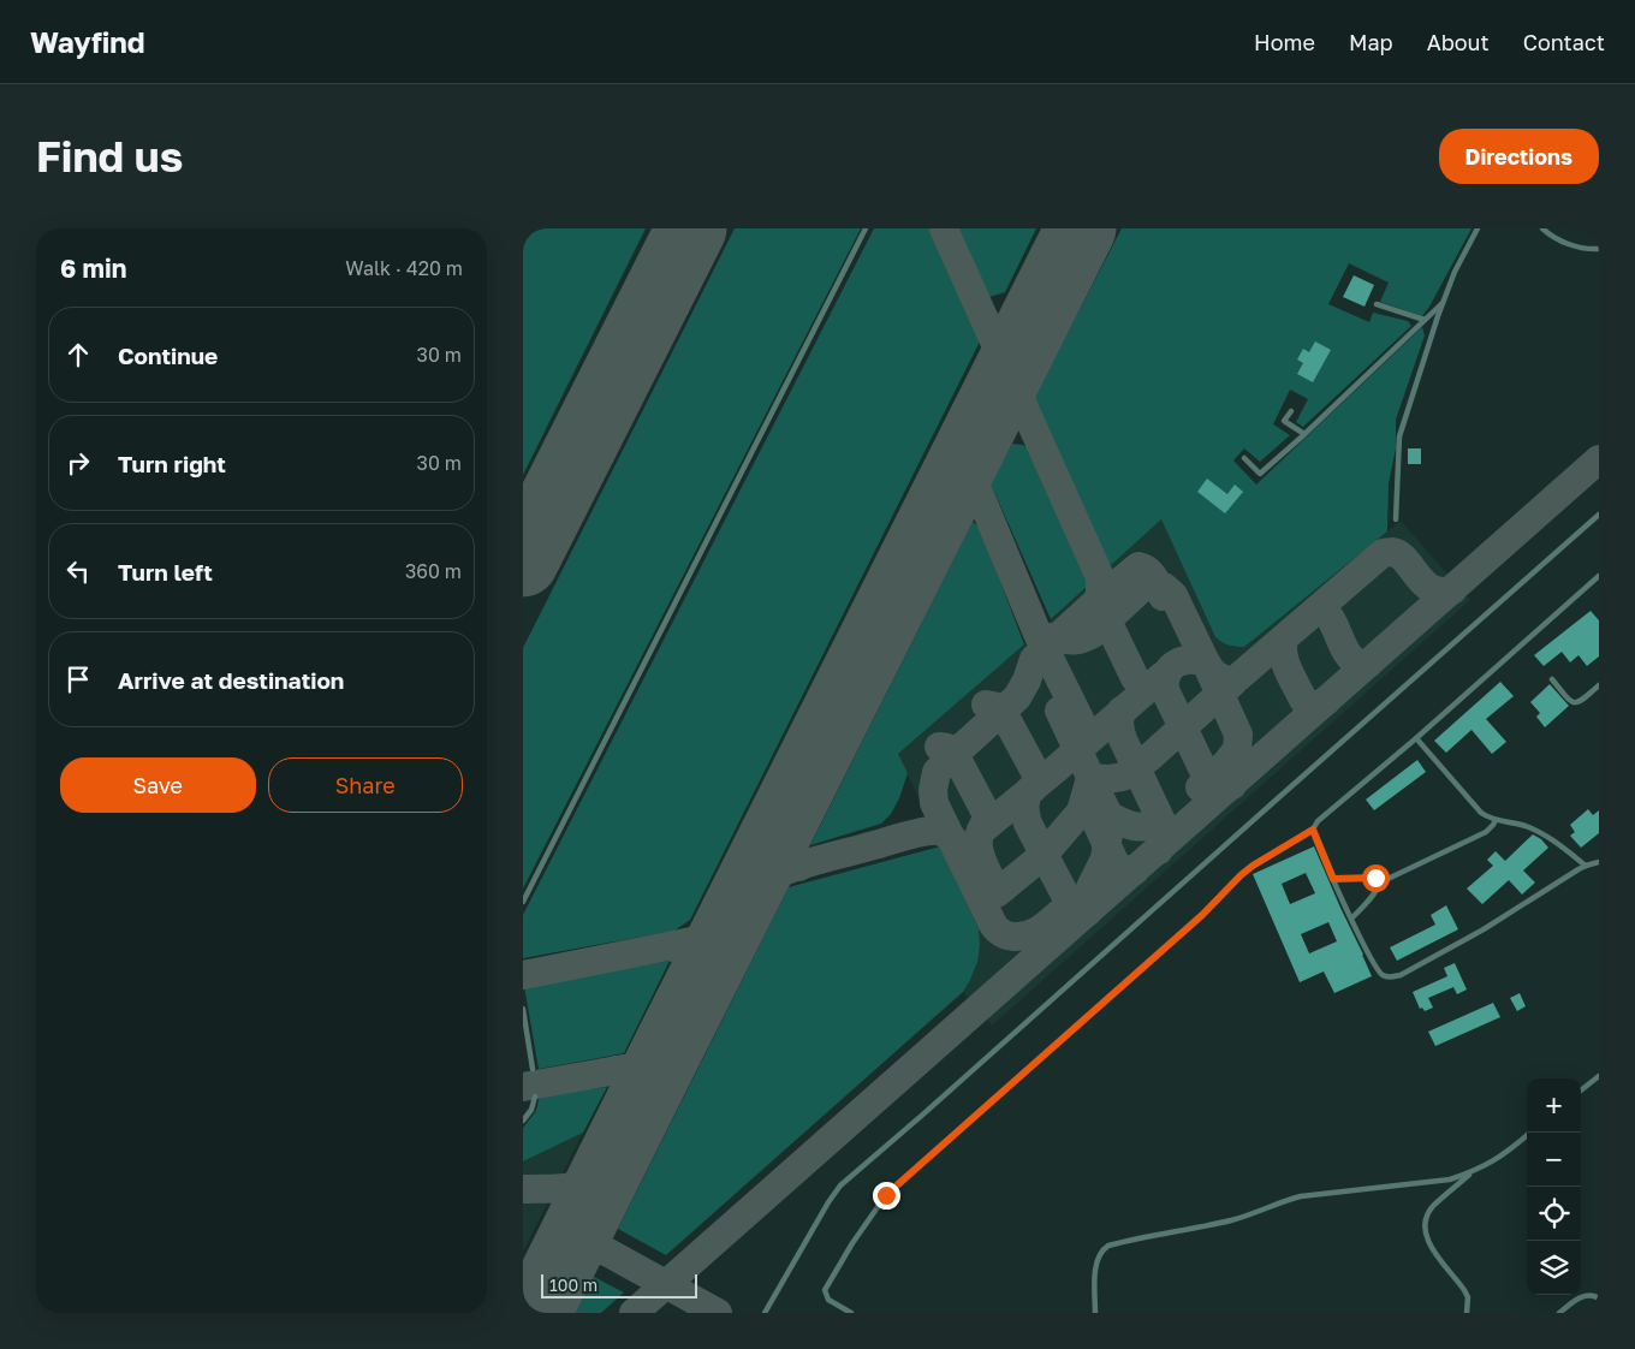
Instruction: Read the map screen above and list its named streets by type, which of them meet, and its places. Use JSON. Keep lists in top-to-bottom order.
{
  "scale_bar": "100 m",
  "page": {
    "header": "Wayfind",
    "nav": [
      "Home",
      "Map",
      "About",
      "Contact"
    ],
    "buttons": [
      "Directions",
      ["Save", "Share"]
    ],
    "title": "Find us",
    "heading": ["6 min", "Walk · 420 m"],
    "list": [
      ["Continue", "30 m"],
      ["Turn right", "30 m"],
      ["Turn left", "360 m"],
      "Arrive at destination"
    ],
    "map_buttons": ["+", "−"],
    "scale": "100 m"
  }
}
